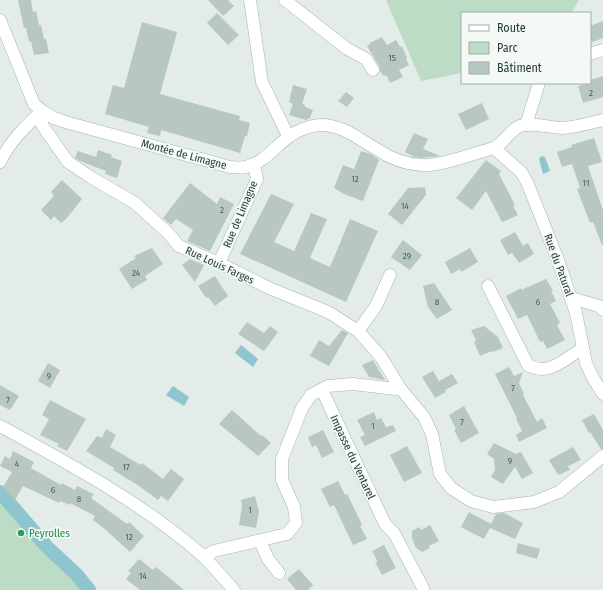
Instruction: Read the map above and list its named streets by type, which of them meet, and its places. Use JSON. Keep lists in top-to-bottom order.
{
  "streets": {
    "street": [
      "Montée de Limagne",
      "Rue de Limagne",
      "Rue Louis Farges",
      "Rue du Patural",
      "Impasse du Ventarel"
    ]
  },
  "crossings": [
    ["Montée de Limagne", "Rue de Limagne"],
    ["Montée de Limagne", "Rue Louis Farges"],
    ["Montée de Limagne", "Rue du Patural"],
    ["Rue de Limagne", "Rue Louis Farges"]
  ],
  "places": ["Peyrolles"],
  "house_numbers": [
    "15",
    "2",
    "12",
    "11",
    "14",
    "2",
    "29",
    "24",
    "8",
    "6",
    "9",
    "7",
    "7",
    "7",
    "1",
    "9",
    "4",
    "17",
    "6",
    "8",
    "1",
    "12",
    "14"
  ],
  "legend": ["Route", "Parc", "Bâtiment"]
}
